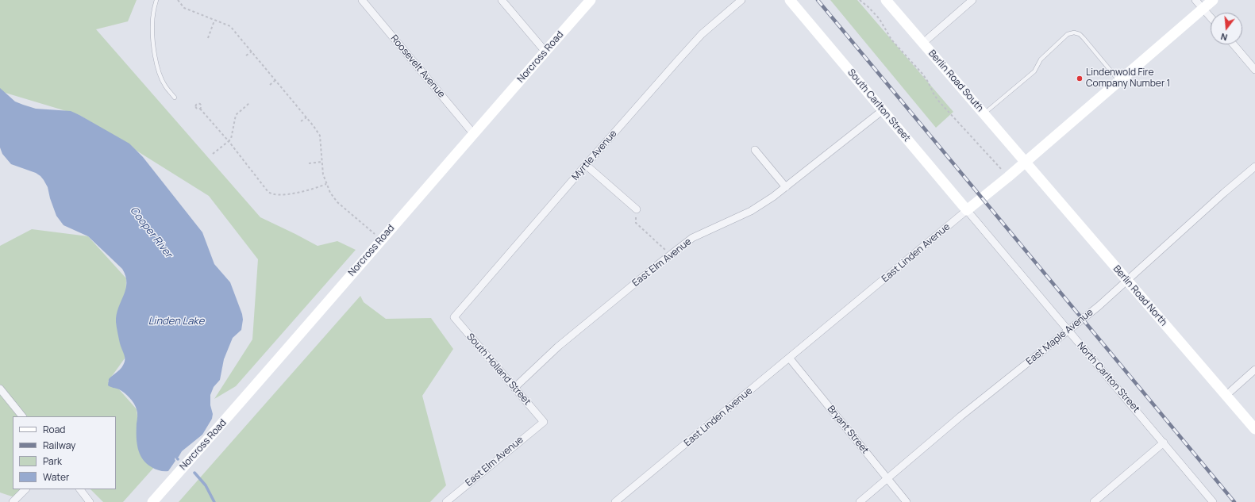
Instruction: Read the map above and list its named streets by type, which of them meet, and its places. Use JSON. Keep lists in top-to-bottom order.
{
  "streets": {
    "street": [
      "Norcross Road",
      "Roosevelt Avenue",
      "Berlin Road South",
      "South Carlton Street",
      "Myrtle Avenue",
      "East Linden Avenue",
      "East Elm Avenue",
      "Berlin Road North",
      "East Maple Avenue",
      "South Holland Street",
      "North Carlton Street",
      "Bryant Street"
    ]
  },
  "crossings": [
    ["Norcross Road", "Roosevelt Avenue"],
    ["Berlin Road South", "East Linden Avenue"],
    ["Berlin Road South", "Berlin Road North"],
    ["South Carlton Street", "East Linden Avenue"],
    ["South Carlton Street", "East Elm Avenue"],
    ["South Carlton Street", "North Carlton Street"],
    ["Myrtle Avenue", "South Holland Street"],
    ["East Linden Avenue", "Berlin Road North"],
    ["East Linden Avenue", "North Carlton Street"],
    ["East Linden Avenue", "Bryant Street"],
    ["East Elm Avenue", "South Holland Street"],
    ["Berlin Road North", "East Maple Avenue"],
    ["East Maple Avenue", "North Carlton Street"],
    ["East Maple Avenue", "Bryant Street"]
  ],
  "water": ["Cooper River", "Linden Lake"],
  "places": ["Lindenwold Fire Company Number 1"],
  "legend": [
    "Road",
    "Railway",
    "Park",
    "Water"
  ],
  "north": "bottom"
}
